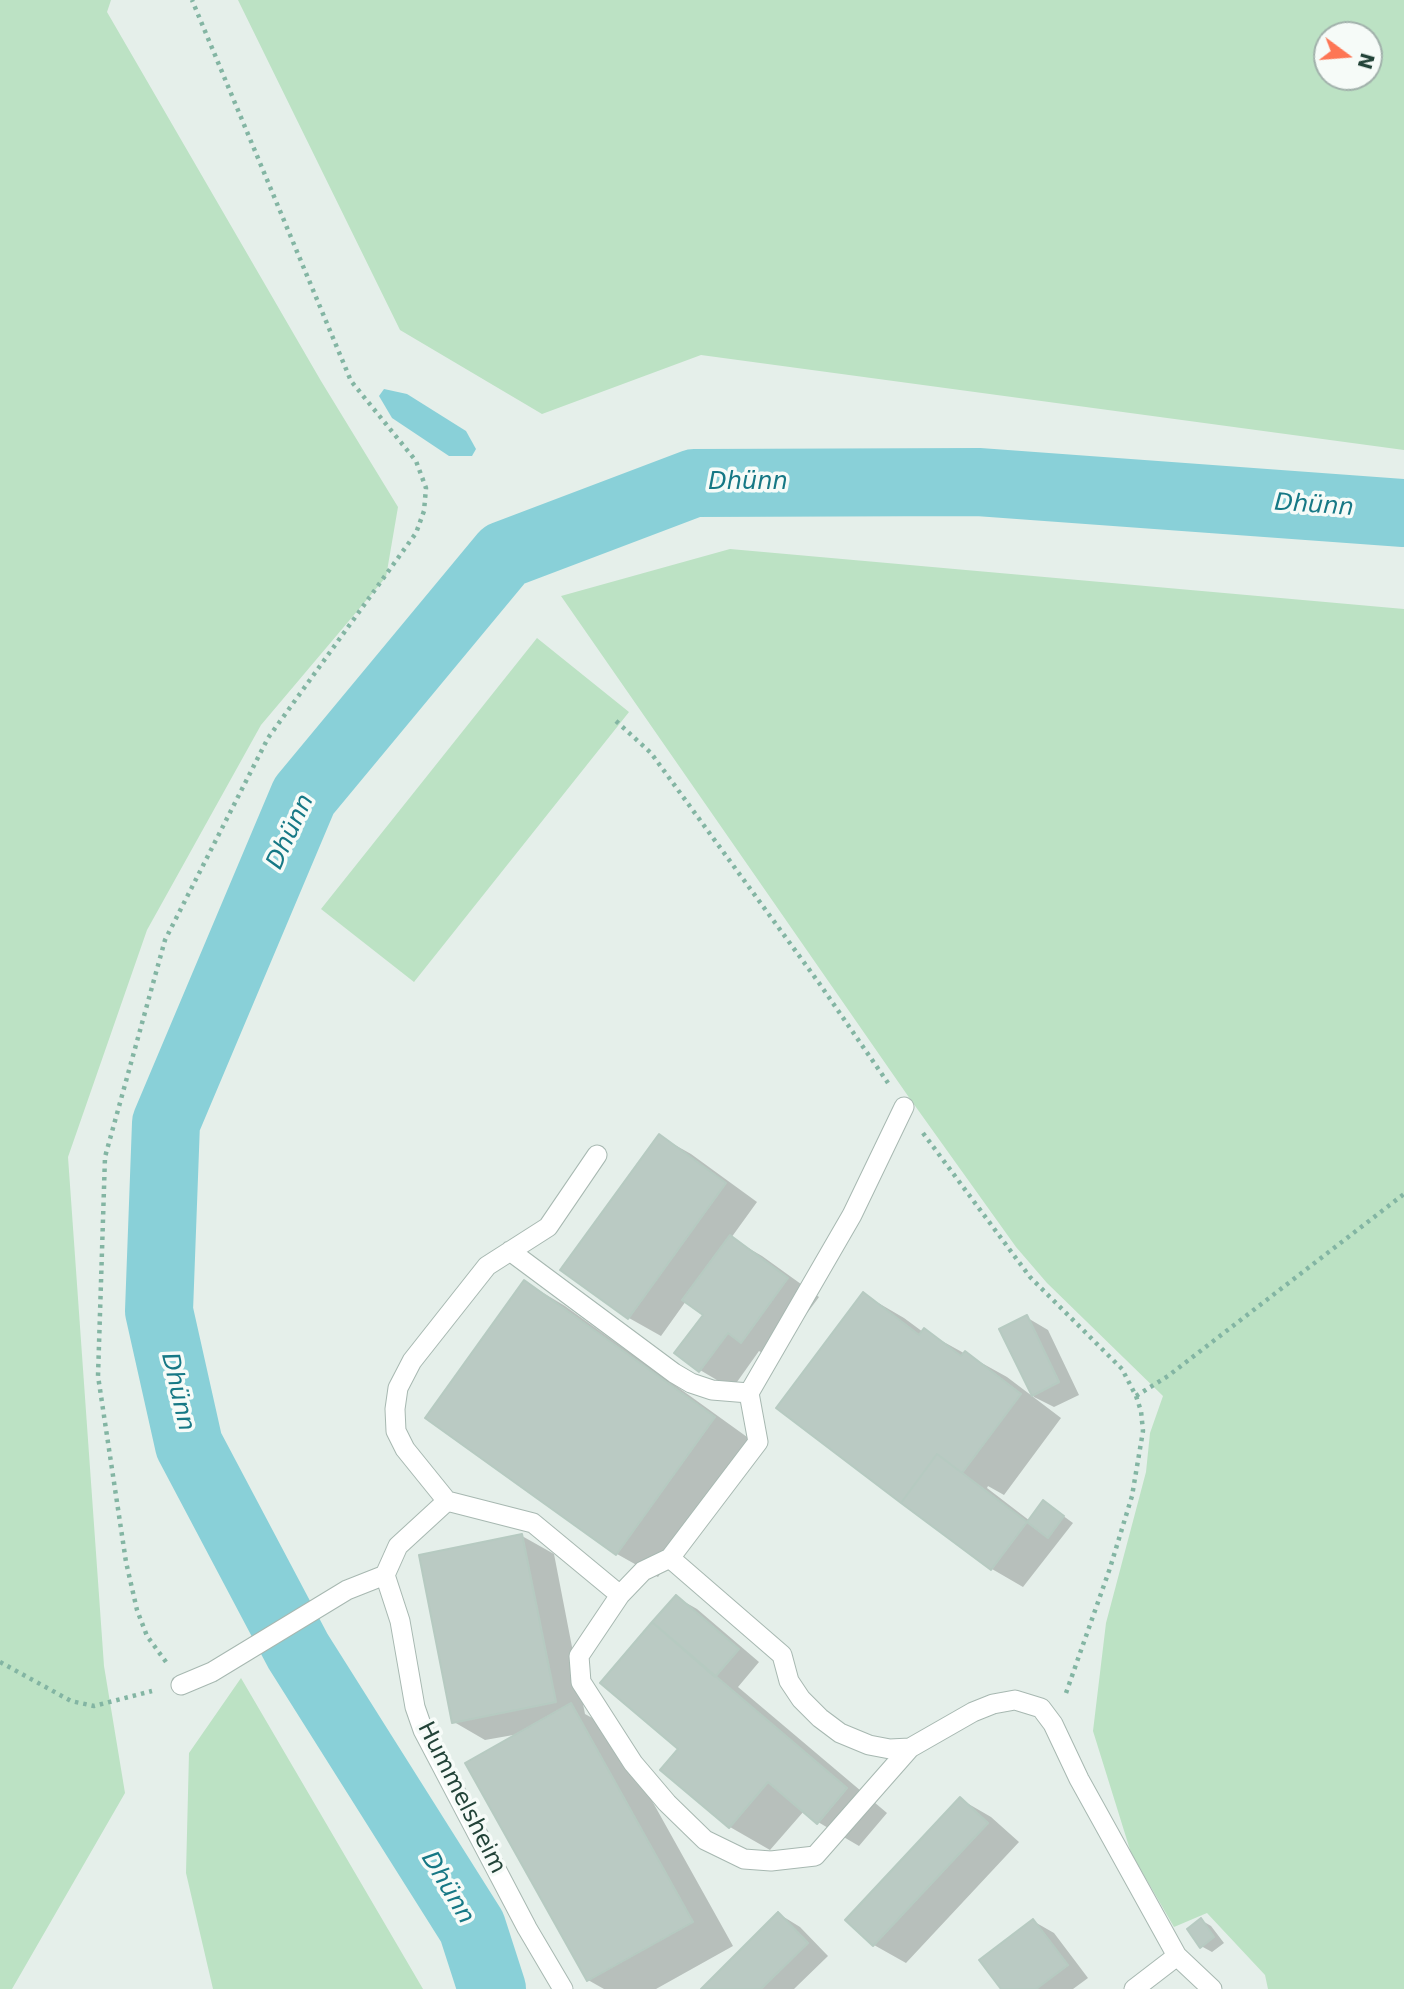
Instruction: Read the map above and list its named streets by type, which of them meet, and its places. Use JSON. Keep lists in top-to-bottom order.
{
  "streets": {
    "lane": ["Hummelsheim"]
  },
  "water": ["Dhünn"],
  "north": "right"
}
